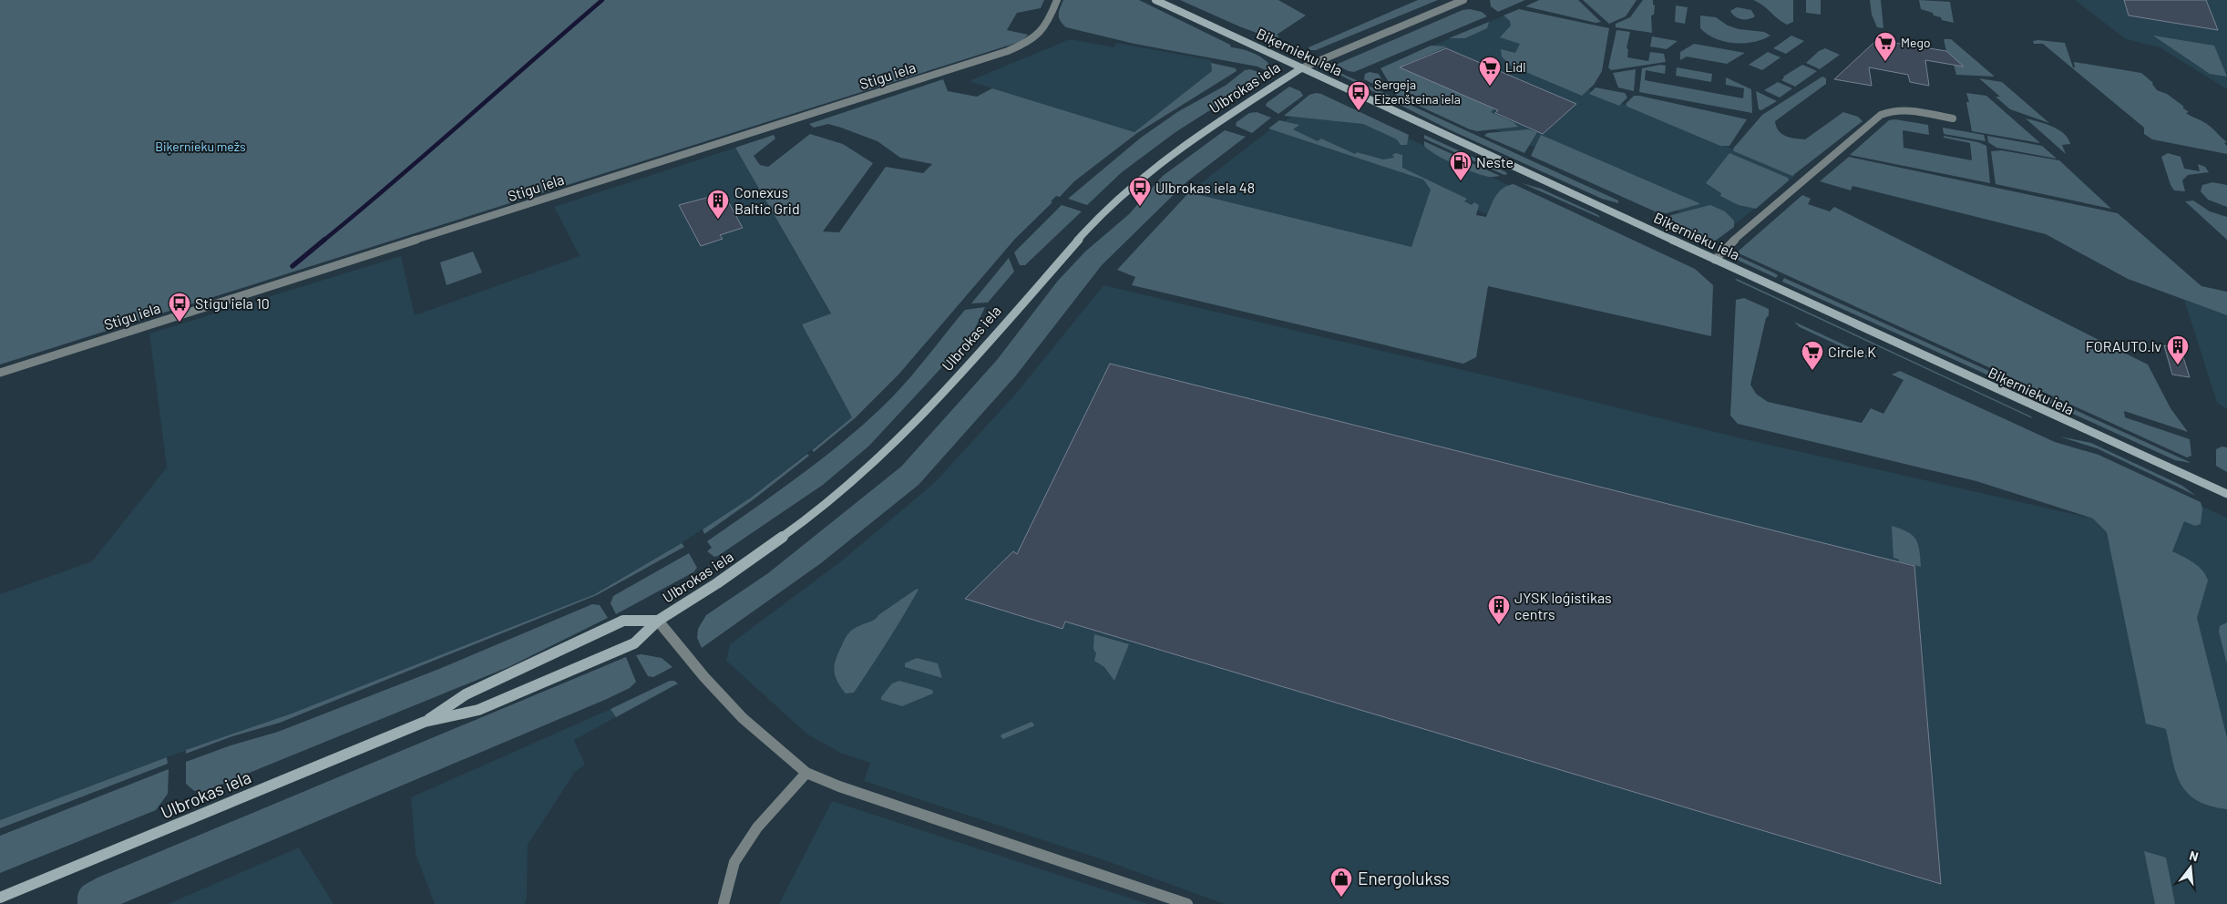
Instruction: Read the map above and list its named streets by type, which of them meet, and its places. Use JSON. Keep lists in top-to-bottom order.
{
  "streets": {
    "main road": ["Biķernieku iela", "Ulbrokas iela"],
    "street": ["Stigu iela"]
  },
  "crossings": [
    ["Biķernieku iela", "Ulbrokas iela"]
  ],
  "parks": ["Biķernieku mežs"],
  "places": {
    "supermarket": ["Mego", "Lidl", "Circle K"],
    "bus stop": ["Sergeja Eizenšteina iela", "Ulbrokas iela 48", "Stigu iela 10"],
    "fuel station": ["Neste"],
    "building": ["Conexus Baltic Grid", "FORAUTO.lv", "JYSK loģistikas centrs"],
    "shop": ["Energolukss"]
  },
  "north": "top"
}
